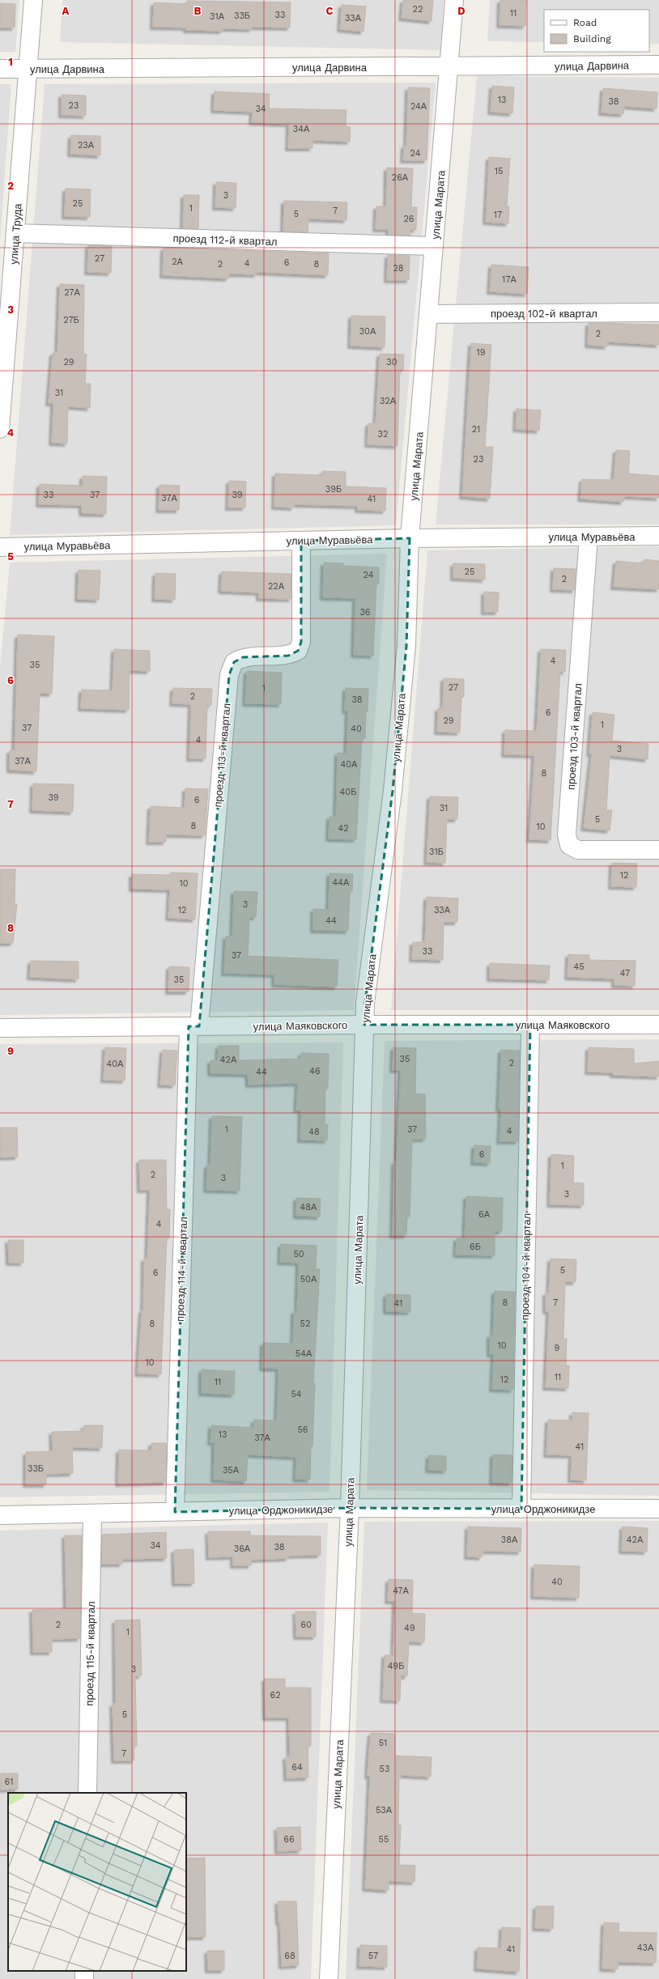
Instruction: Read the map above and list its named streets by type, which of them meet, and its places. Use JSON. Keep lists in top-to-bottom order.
{
  "streets": {
    "street": [
      "улица Дарвина",
      "улица Марата",
      "улица Труда",
      "проезд 112-й квартал",
      "проезд 102-й квартал",
      "улица Муравьёва",
      "проезд 103-й квартал",
      "проезд 113-й квартал",
      "улица Маяковского",
      "проезд 104-й квартал",
      "проезд 114-й квартал",
      "улица Орджоникидзе",
      "проезд 115-й квартал"
    ]
  },
  "crossings": [
    ["улица Дарвина", "улица Марата"],
    ["улица Дарвина", "улица Труда"],
    ["улица Марата", "проезд 112-й квартал"],
    ["улица Марата", "проезд 102-й квартал"],
    ["улица Марата", "улица Муравьёва"],
    ["улица Марата", "улица Маяковского"],
    ["улица Марата", "улица Орджоникидзе"],
    ["улица Труда", "проезд 112-й квартал"],
    ["улица Муравьёва", "проезд 103-й квартал"],
    ["улица Муравьёва", "проезд 113-й квартал"],
    ["проезд 113-й квартал", "улица Маяковского"],
    ["проезд 113-й квартал", "проезд 114-й квартал"],
    ["улица Маяковского", "проезд 104-й квартал"],
    ["улица Маяковского", "проезд 114-й квартал"],
    ["проезд 104-й квартал", "улица Орджоникидзе"],
    ["проезд 114-й квартал", "улица Орджоникидзе"],
    ["улица Орджоникидзе", "проезд 115-й квартал"]
  ],
  "house_numbers": [
    "22",
    "11",
    "33",
    "33Б",
    "31А",
    "33А",
    "13",
    "38",
    "23",
    "24А",
    "34",
    "34А",
    "23А",
    "24",
    "15",
    "26А",
    "3",
    "25",
    "1",
    "7",
    "5",
    "17",
    "26",
    "27",
    "2А",
    "6",
    "4",
    "2",
    "8",
    "28",
    "17А",
    "27А",
    "27Б",
    "30А",
    "2",
    "19",
    "29",
    "30",
    "31",
    "32А",
    "21",
    "32",
    "23",
    "39Б",
    "33",
    "37",
    "39",
    "37А",
    "41",
    "25",
    "24",
    "2",
    "22А",
    "36",
    "4",
    "35",
    "27",
    "1",
    "2",
    "38",
    "6",
    "29",
    "1",
    "37",
    "40",
    "4",
    "3",
    "37А",
    "40А",
    "8",
    "40Б",
    "39",
    "6",
    "31",
    "5",
    "8",
    "10",
    "42",
    "31Б",
    "12",
    "44А",
    "10",
    "3",
    "12",
    "33А",
    "44",
    "33",
    "37",
    "45",
    "47",
    "35",
    "35",
    "42А",
    "2",
    "40А",
    "46",
    "44",
    "1",
    "37",
    "4",
    "48",
    "6",
    "1",
    "2",
    "3",
    "3",
    "48А",
    "6А",
    "4",
    "6Б",
    "50",
    "5",
    "6",
    "50А",
    "8",
    "7",
    "41",
    "8",
    "52",
    "10",
    "9",
    "54А",
    "10",
    "11",
    "12",
    "11",
    "54",
    "56",
    "13",
    "37А",
    "41",
    "33Б",
    "35А",
    "38А",
    "42А",
    "34",
    "38",
    "36А",
    "40",
    "47А",
    "2",
    "60",
    "49",
    "1",
    "49Б",
    "3",
    "62",
    "5",
    "51",
    "7",
    "64",
    "53",
    "61",
    "53А",
    "66",
    "55",
    "43А",
    "41",
    "68",
    "57"
  ],
  "legend": ["Road", "Building"],
  "grid": {
    "columns": [
      "A",
      "B",
      "C",
      "D"
    ],
    "rows": [
      "1",
      "2",
      "3",
      "4",
      "5",
      "6",
      "7",
      "8",
      "9"
    ]
  }
}
